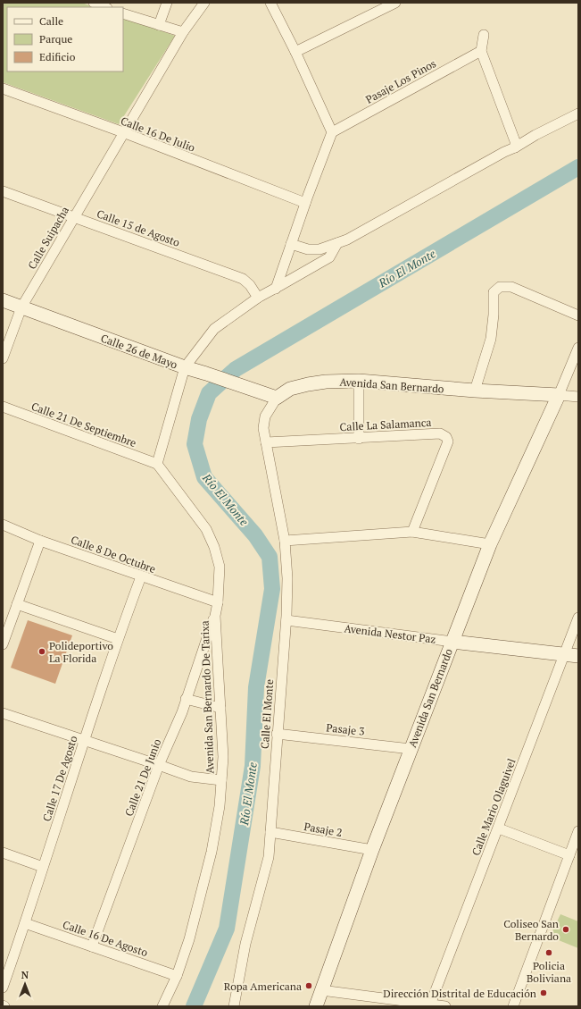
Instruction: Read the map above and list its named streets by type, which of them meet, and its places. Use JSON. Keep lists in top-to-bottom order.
{
  "streets": {
    "street": [
      "Pasaje Los Pinos",
      "Calle 16 De Julio",
      "Calle 15 de Agosto",
      "Calle Suipacha",
      "Calle 26 de Mayo",
      "Avenida San Bernardo",
      "Calle 21 De Septiembre",
      "Calle La Salamanca",
      "Calle 8 De Octubre",
      "Avenida Nestor Paz",
      "Avenida San Bernardo De Tarixa",
      "Calle El Monte",
      "Pasaje 3",
      "Calle 21 De Junio",
      "Calle 17 De Agosto",
      "Calle Mario Olaguivel",
      "Pasaje 2",
      "Calle 16 De Agosto"
    ]
  },
  "crossings": [
    ["Calle 16 De Julio", "Calle Suipacha"],
    ["Calle 15 de Agosto", "Calle Suipacha"],
    ["Calle Suipacha", "Calle 26 de Mayo"],
    ["Calle 26 de Mayo", "Avenida San Bernardo"],
    ["Avenida San Bernardo", "Calle La Salamanca"],
    ["Avenida San Bernardo", "Avenida Nestor Paz"],
    ["Avenida San Bernardo", "Calle El Monte"],
    ["Avenida San Bernardo", "Pasaje 3"],
    ["Avenida San Bernardo", "Pasaje 2"],
    ["Calle 21 De Septiembre", "Avenida San Bernardo De Tarixa"],
    ["Calle La Salamanca", "Calle El Monte"],
    ["Calle 8 De Octubre", "Avenida San Bernardo De Tarixa"],
    ["Calle 8 De Octubre", "Calle 17 De Agosto"],
    ["Avenida Nestor Paz", "Calle El Monte"],
    ["Avenida Nestor Paz", "Calle Mario Olaguivel"],
    ["Avenida San Bernardo De Tarixa", "Calle 21 De Junio"],
    ["Avenida San Bernardo De Tarixa", "Calle 16 De Agosto"],
    ["Calle El Monte", "Pasaje 3"],
    ["Calle El Monte", "Pasaje 2"],
    ["Calle 21 De Junio", "Calle 16 De Agosto"],
    ["Calle 17 De Agosto", "Calle 16 De Agosto"]
  ],
  "water": ["Río El Monte"],
  "places": [
    "Polideportivo La Florida",
    "Coliseo San Bernardo",
    "Policia Boliviana",
    "Ropa Americana",
    "Dirección Distrital de Educación"
  ],
  "legend": ["Calle", "Parque", "Edificio"],
  "north": "top"
}
